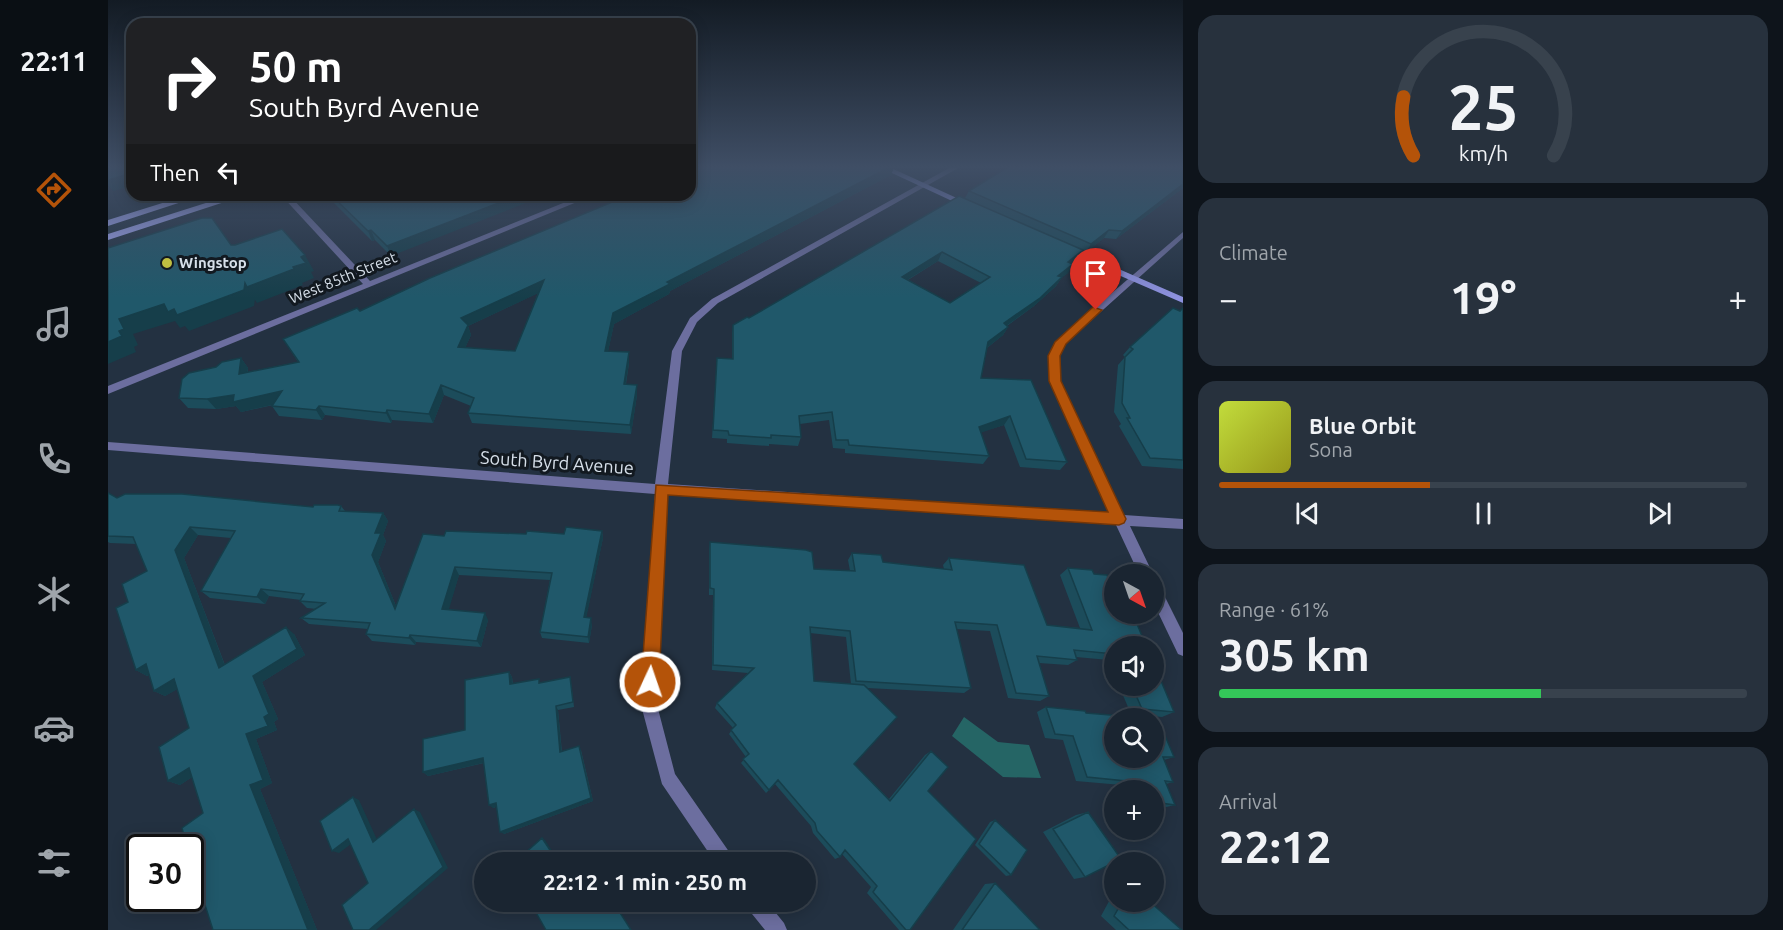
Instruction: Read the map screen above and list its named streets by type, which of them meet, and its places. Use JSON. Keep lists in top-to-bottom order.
{
  "streets": {
    "street": ["West 85th Street", "South Byrd Avenue"]
  },
  "places": ["Wingstop"],
  "north": "bottom right",
  "page": {
    "tabs": "22:11",
    "turn": ["50 m", "South Byrd Avenue"],
    "then": "Then",
    "tile": [
      "Climate",
      ["Range · 61%", "305 km"],
      ["Arrival", "22:12"]
    ],
    "heat": ["−", "19°", "+"],
    "song": ["Blue Orbit", "Sona"],
    "map_buttons": ["+", "−"],
    "limit": "30",
    "trip": "22:12 · 1 min · 250 m",
    "gauge": ["25", "km/h"]
  }
}
